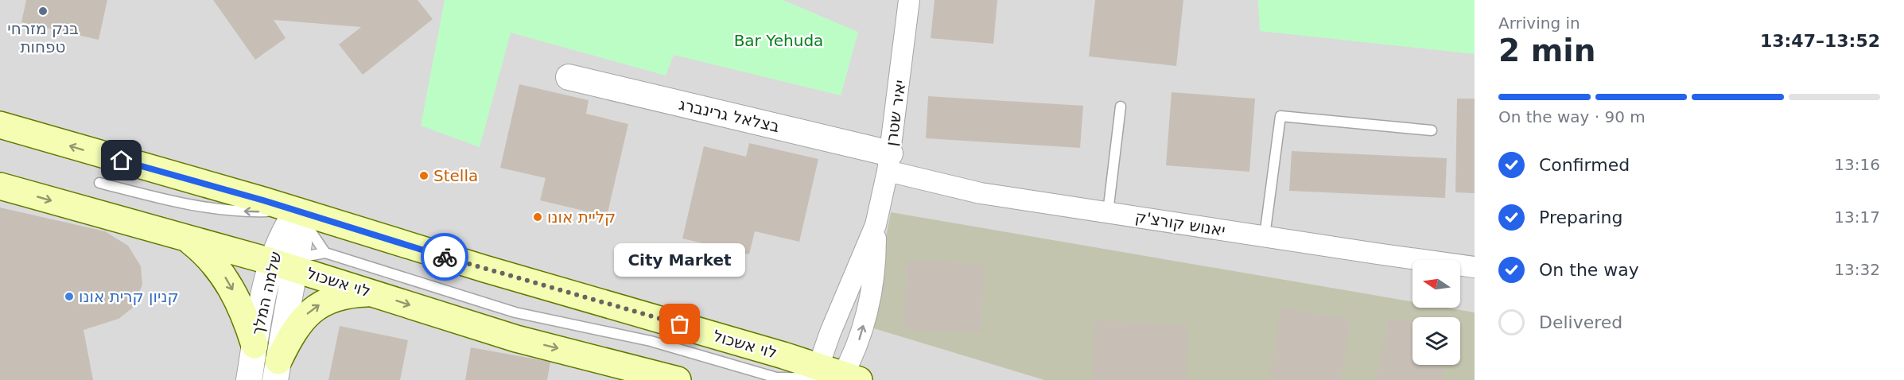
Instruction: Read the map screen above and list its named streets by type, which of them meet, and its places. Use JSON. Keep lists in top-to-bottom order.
{
  "streets": {
    "main road": ["לוי אשכול"],
    "street": [
      "יאיר שטרן",
      "בצלאל גרינברג",
      "יאנוש קורצ'ק",
      "שלמה המלך"
    ]
  },
  "crossings": [
    ["יאיר שטרן", "בצלאל גרינברג"],
    ["יאיר שטרן", "יאנוש קורצ'ק"],
    ["יאיר שטרן", "לוי אשכול"],
    ["בצלאל גרינברג", "יאנוש קורצ'ק"],
    ["לוי אשכול", "שלמה המלך"]
  ],
  "parks": ["Bar Yehuda"],
  "places": [
    "בנק מזרחי טפחות",
    "Stella",
    "קליית אונו",
    "קניון קרית אונו",
    "City Market"
  ],
  "north": "left",
  "page": {
    "heading": ["2 min", "Arriving in", "13:47–13:52"],
    "bar": "On the way · 90 m",
    "list": [
      ["Confirmed", "13:16"],
      ["Preparing", "13:17"],
      ["On the way", "13:32"],
      "Delivered"
    ],
    "bubble": "City Market"
  }
}
